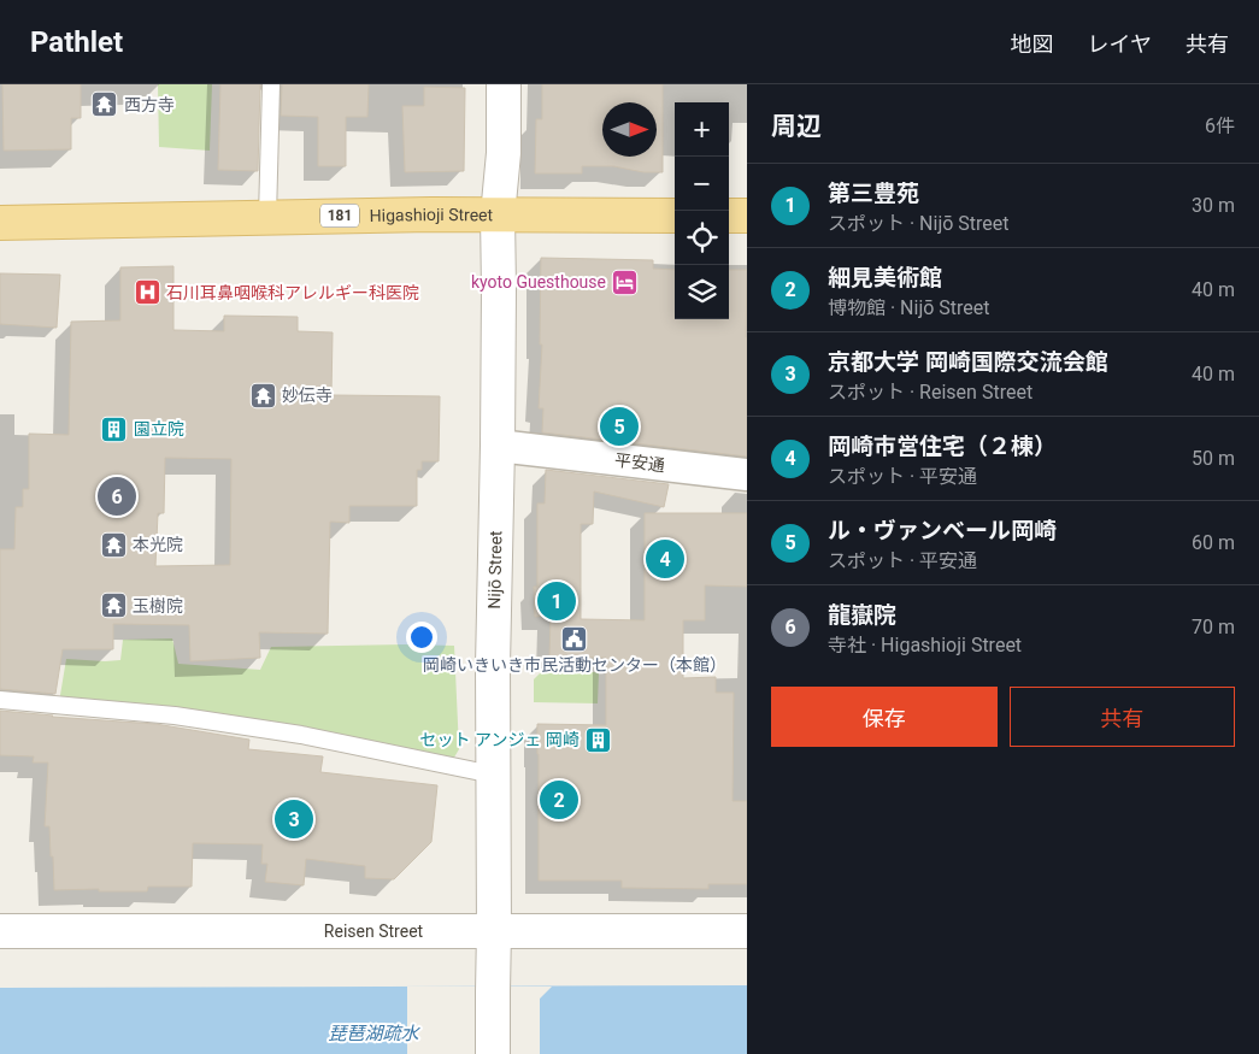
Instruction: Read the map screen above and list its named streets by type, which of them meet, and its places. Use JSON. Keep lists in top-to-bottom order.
{
  "streets": {
    "main road": ["181", "Higashioji Street"],
    "street": ["平安通", "Nijō Street", "Reisen Street"]
  },
  "crossings": [
    ["Higashioji Street", "Nijō Street"],
    ["平安通", "Nijō Street"],
    ["Nijō Street", "Reisen Street"]
  ],
  "water": ["琵琶湖疏水"],
  "places": {
    "temple": [
      "西方寺",
      "妙伝寺",
      "本光院",
      "玉樹院"
    ],
    "hotel": ["kyoto Guesthouse"],
    "hospital": ["石川耳鼻咽喉科アレルギー科医院"],
    "building": ["園立院", "セット アンジェ 岡崎"],
    "public building": ["岡崎いきいき市民活動センター（本館）"]
  },
  "north": "right",
  "page": {
    "header": "Pathlet",
    "nav": ["地図", "レイヤ", "共有"],
    "heading": ["周辺", "6件"],
    "map_buttons": ["+", "−"],
    "list": [
      {
        "mark": "1",
        "name": "第三豊苑",
        "note": "スポット · Nijō Street",
        "value": "30 m"
      },
      {
        "mark": "2",
        "name": "細見美術館",
        "note": "博物館 · Nijō Street",
        "value": "40 m"
      },
      {
        "mark": "3",
        "name": "京都大学 岡崎国際交流会館",
        "note": "スポット · Reisen Street",
        "value": "40 m"
      },
      {
        "mark": "4",
        "name": "岡崎市営住宅（２棟）",
        "note": "スポット · 平安通",
        "value": "50 m"
      },
      {
        "mark": "5",
        "name": "ル・ヴァンベール岡崎",
        "note": "スポット · 平安通",
        "value": "60 m"
      },
      {
        "mark": "6",
        "name": "龍嶽院",
        "note": "寺社 · Higashioji Street",
        "value": "70 m"
      }
    ],
    "pins": [
      "5",
      "6",
      "4",
      "1",
      "2",
      "3"
    ],
    "buttons": ["保存", "共有"]
  }
}
